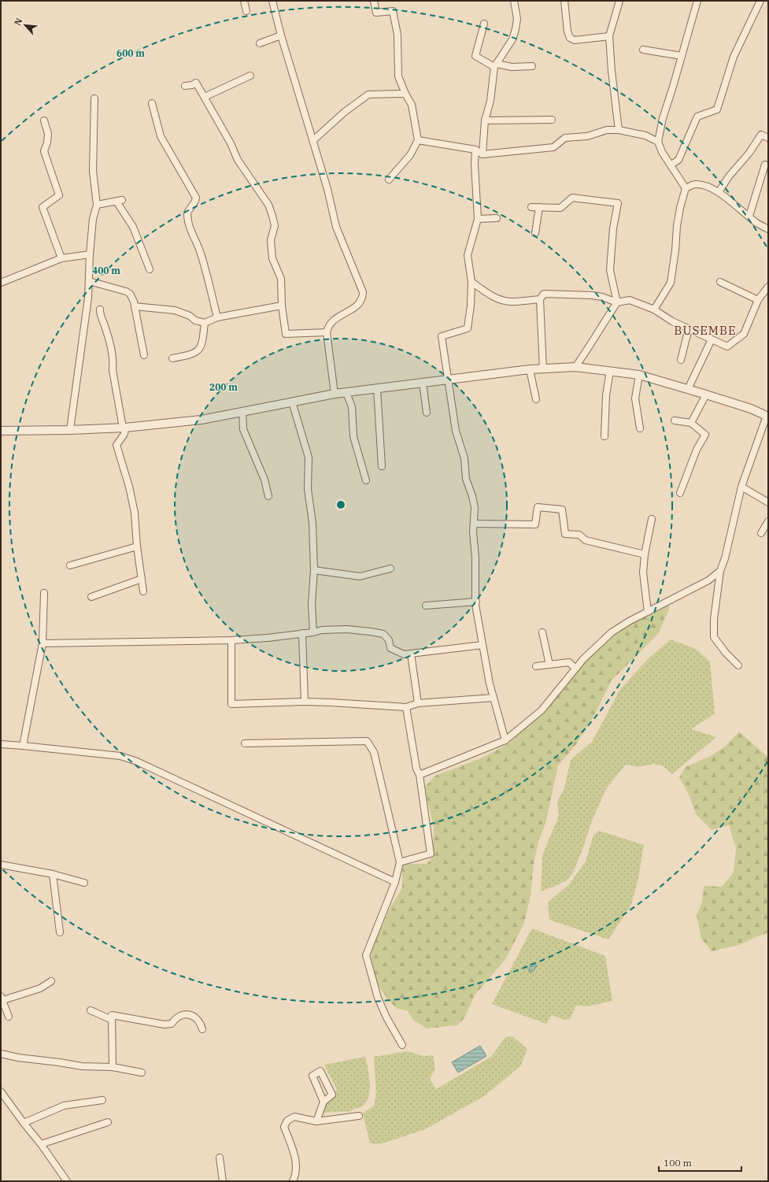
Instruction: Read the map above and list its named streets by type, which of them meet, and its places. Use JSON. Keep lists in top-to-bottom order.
{
  "districts": ["BUSEMBE"],
  "scale_bar": "100 m",
  "north": "top left",
  "rings": ["600 m", "400 m", "200 m"]
}
